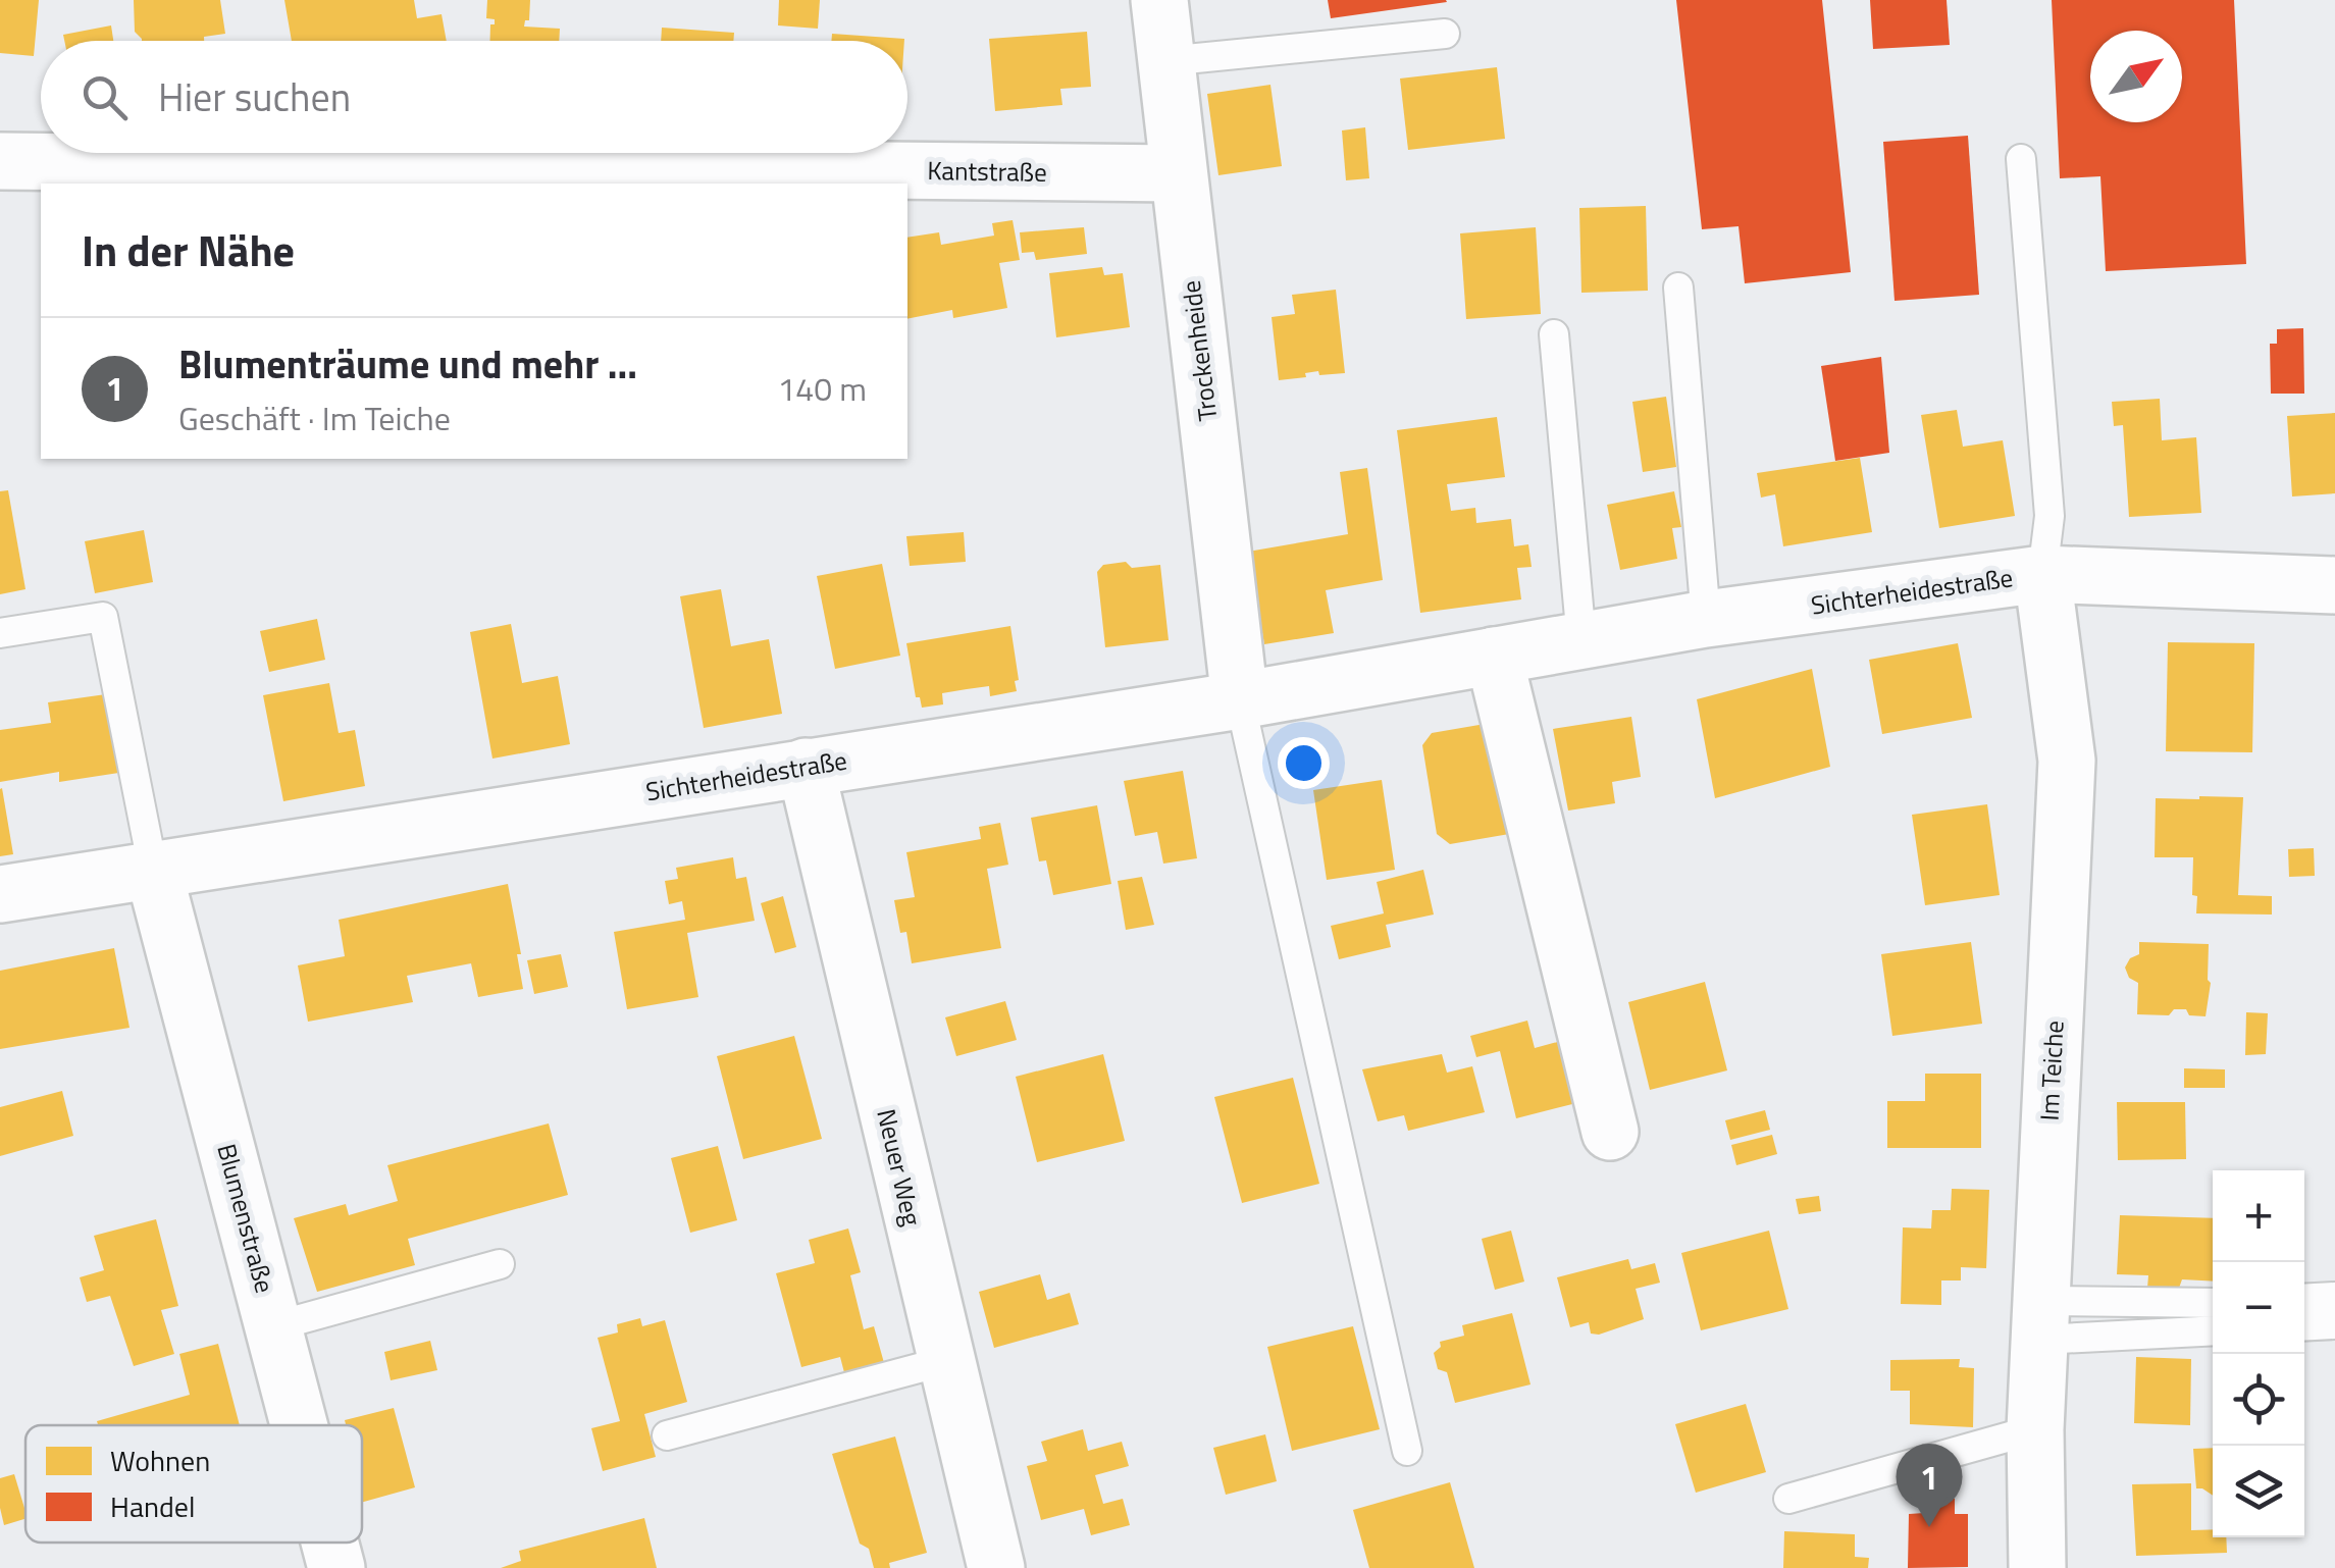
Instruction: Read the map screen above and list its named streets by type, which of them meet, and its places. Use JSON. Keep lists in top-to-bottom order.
{
  "streets": {
    "street": [
      "Kantstraße",
      "Trockenheide",
      "Sichterheidestraße",
      "Im Teiche",
      "Neuer Weg",
      "Blumenstraße"
    ]
  },
  "crossings": [
    ["Kantstraße", "Trockenheide"],
    ["Trockenheide", "Sichterheidestraße"],
    ["Sichterheidestraße", "Im Teiche"],
    ["Sichterheidestraße", "Neuer Weg"],
    ["Sichterheidestraße", "Blumenstraße"]
  ],
  "legend": ["Wohnen", "Handel"],
  "north": "top right",
  "page": {
    "search": "Hier suchen",
    "heading": "In der Nähe",
    "list": [
      {
        "mark": "1",
        "name": "Blumenträume und mehr ...",
        "note": "Geschäft · Im Teiche",
        "value": "140 m"
      }
    ],
    "map_buttons": ["+", "−"],
    "pins": "1"
  }
}
